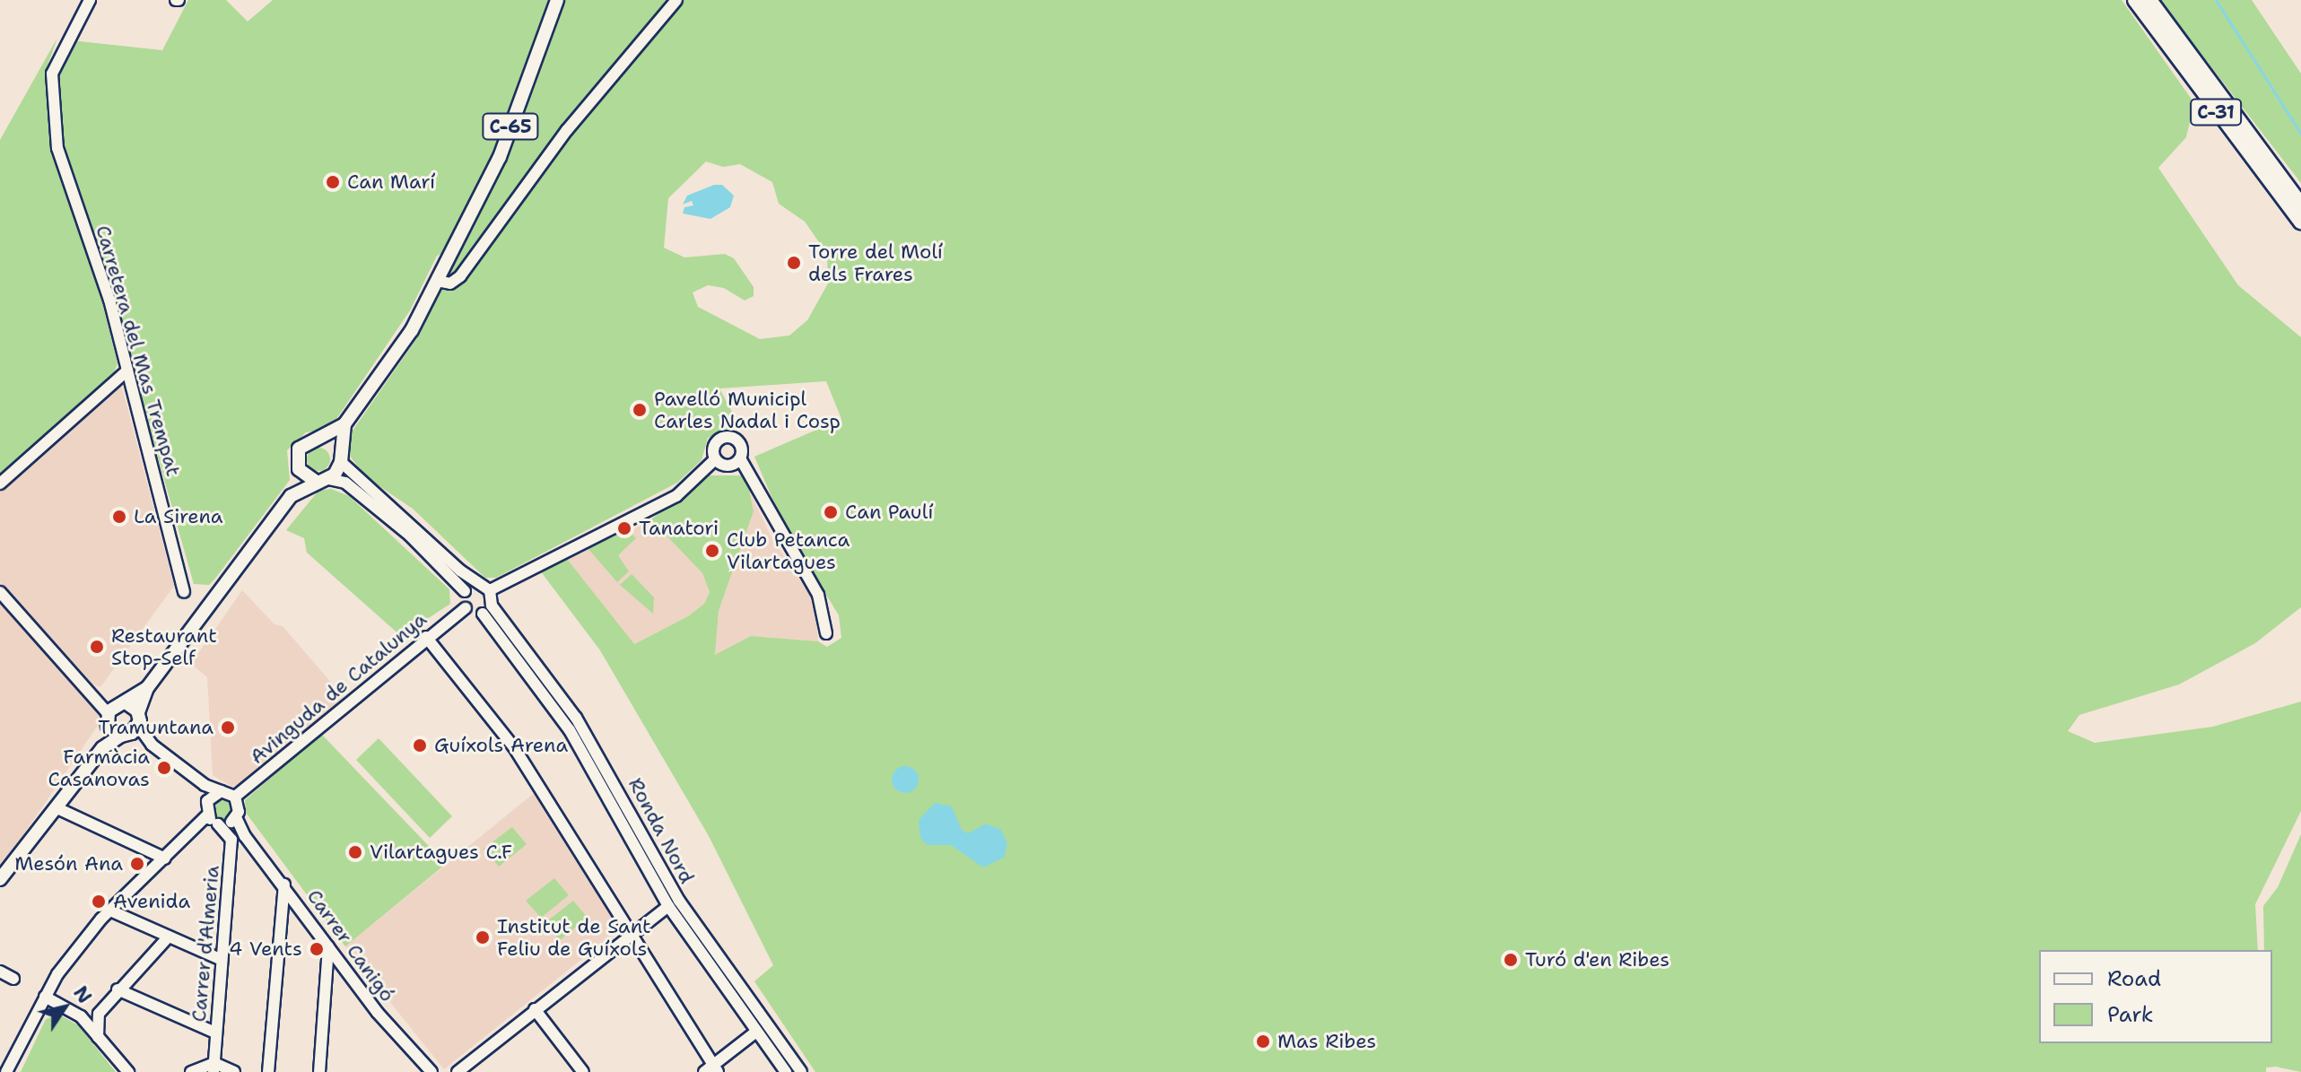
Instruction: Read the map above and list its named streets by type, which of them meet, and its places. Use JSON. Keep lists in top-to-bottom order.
{
  "streets": {
    "highway": ["C-31"],
    "main road": ["C-65"],
    "street": [
      "Carretera del Mas Trempat",
      "Avinguda de Catalunya",
      "Ronda Nord",
      "Carrer d'Almeria",
      "Carrer Canigó"
    ]
  },
  "crossings": [
    ["Avinguda de Catalunya", "Ronda Nord"],
    ["Avinguda de Catalunya", "Carrer Canigó"],
    ["Carrer d'Almeria", "Carrer Canigó"]
  ],
  "places": [
    "Can Marí",
    "Torre del Molí dels Frares",
    "Pavelló Municipl Carles Nadal i Cosp",
    "Can Paulí",
    "La Sirena",
    "Tanatori",
    "Club Petanca Vilartagues",
    "Restaurant Stop-Self",
    "Tramuntana",
    "Guíxols Arena",
    "Farmàcia Casanovas",
    "Vilartagues C.F",
    "Mesón Ana",
    "Avenida",
    "Institut de Sant Feliu de Guíxols",
    "4 Vents",
    "Turó d'en Ribes",
    "Mas Ribes"
  ],
  "legend": ["Road", "Park"],
  "north": "top right"
}
